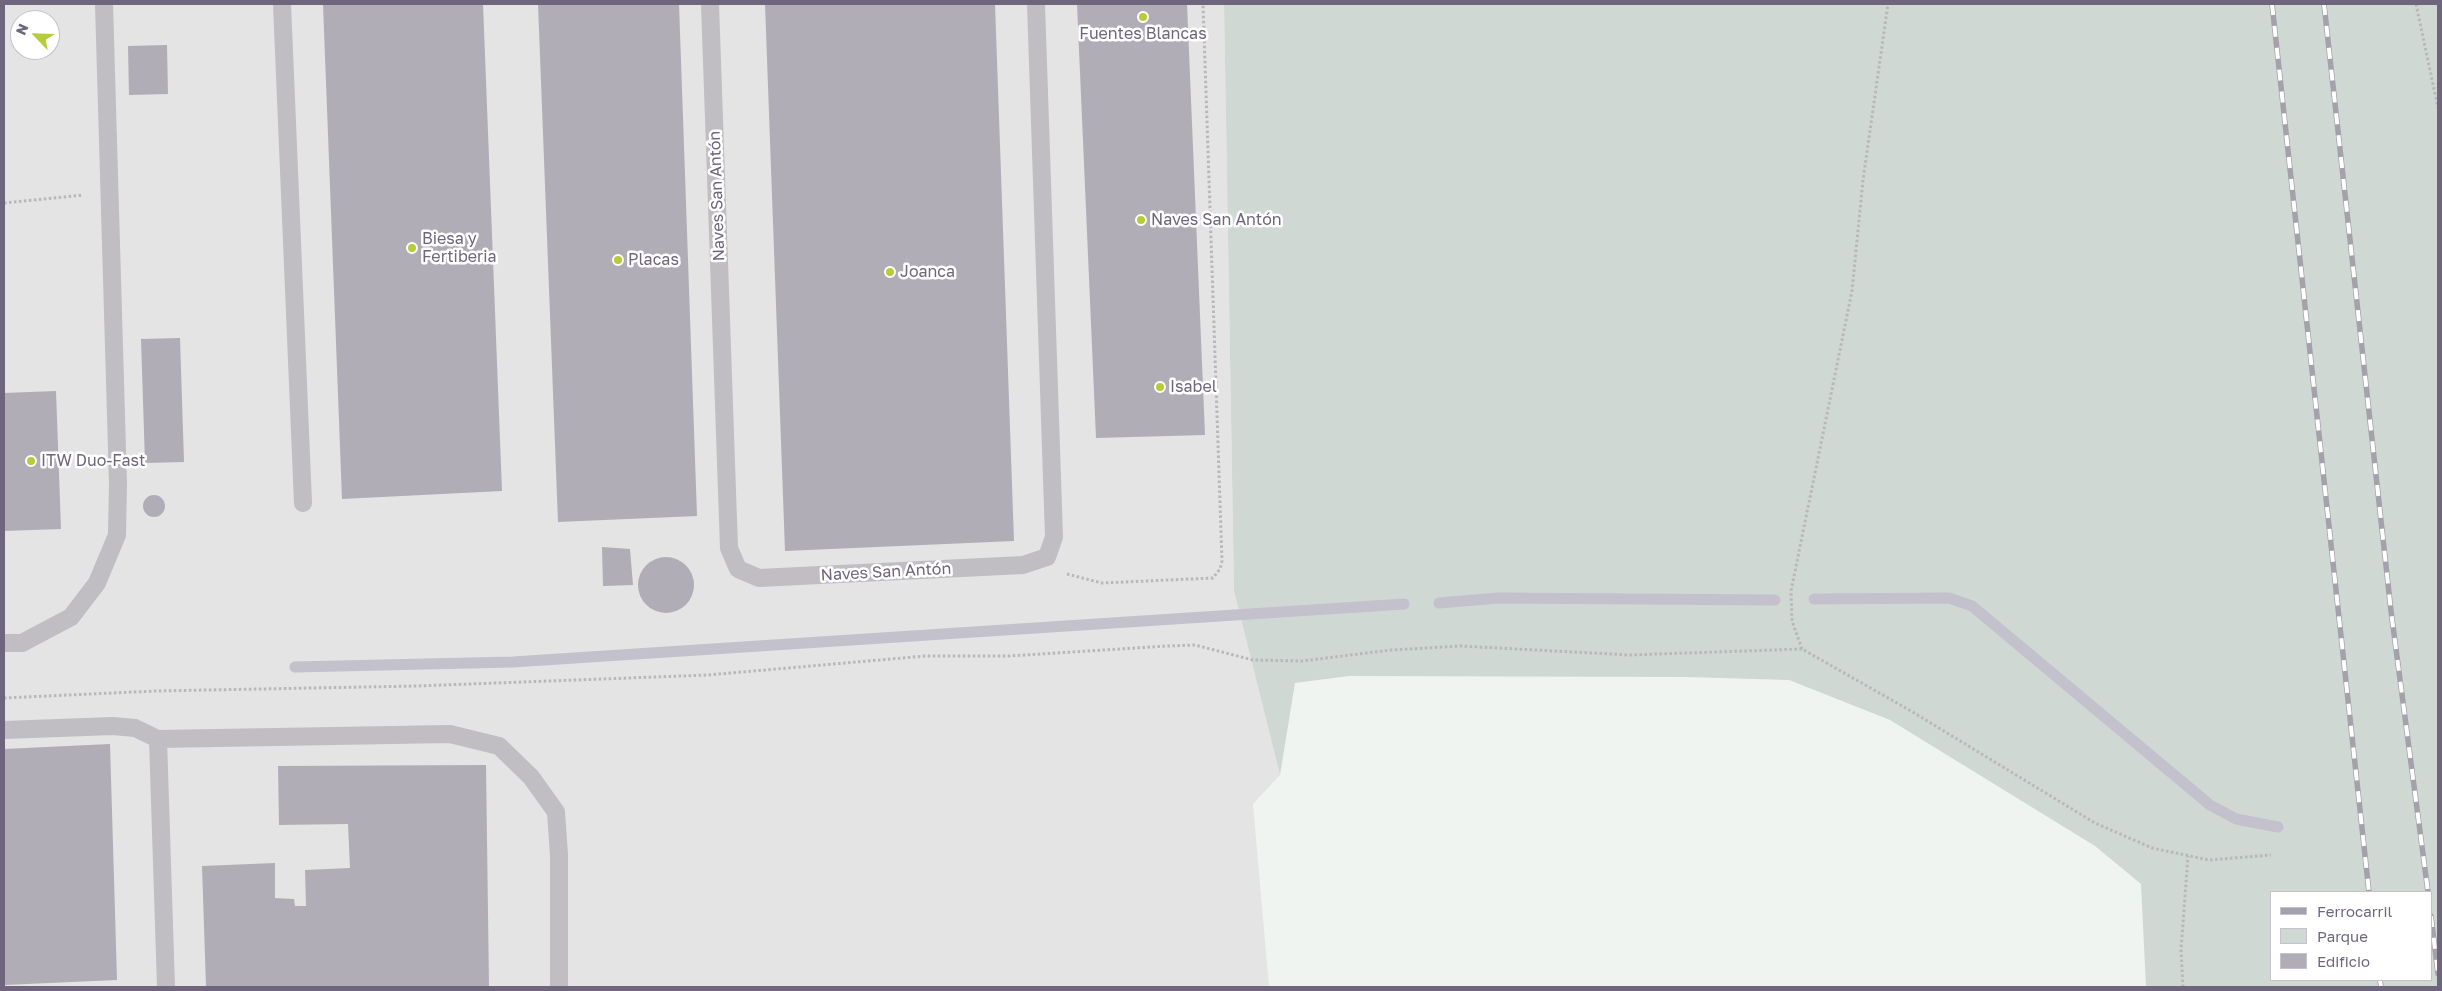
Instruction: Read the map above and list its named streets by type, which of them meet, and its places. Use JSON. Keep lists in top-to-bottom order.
{
  "streets": {
    "lane": ["Naves San Antón"]
  },
  "places": [
    "Fuentes Blancas",
    "Naves San Antón",
    "Biesa y Fertiberia",
    "Placas",
    "Joanca",
    "Isabel",
    "ITW Duo-Fast"
  ],
  "legend": ["Ferrocarril", "Parque", "Edificio"],
  "north": "top left"
}
